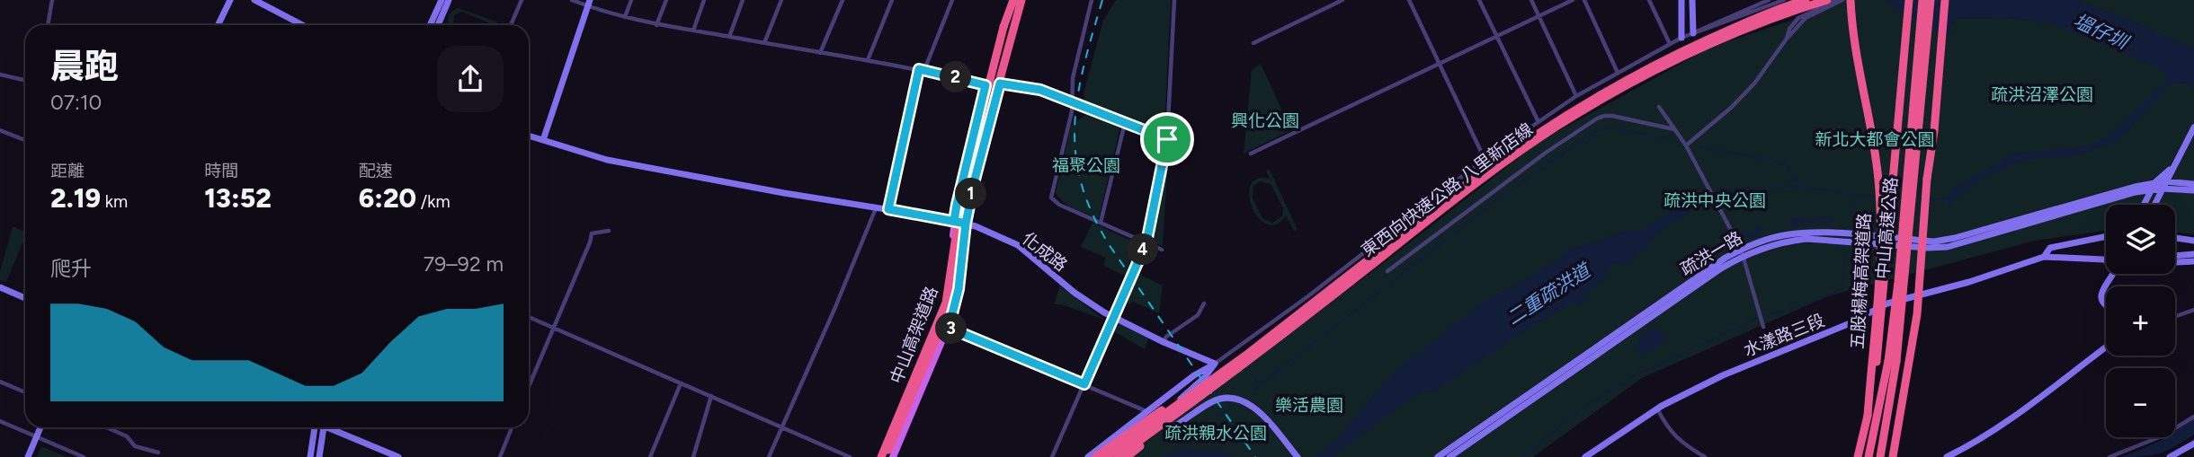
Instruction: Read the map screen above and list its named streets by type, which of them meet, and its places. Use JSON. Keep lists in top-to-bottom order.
{
  "streets": {
    "highway": [
      "東西向快速公路 八里新店線",
      "中山高速公路",
      "五股楊梅高架道路",
      "中山高架道路"
    ],
    "street": ["化成路", "疏洪一路", "水漾路三段"]
  },
  "crossings": [
    ["化成路", "中山高架道路"]
  ],
  "water": ["塭仔圳", "二重疏洪道"],
  "parks": [
    "疏洪沼澤公園",
    "興化公園",
    "新北大都會公園",
    "福聚公園",
    "疏洪中央公園",
    "樂活農園",
    "疏洪親水公園"
  ],
  "page": {
    "heading": ["晨跑", "07:10"],
    "pins": [
      "2",
      "1",
      "4",
      "3"
    ],
    "stats": [
      ["距離", "2.19 km"],
      ["時間", "13:52"],
      ["配速", "6:20 /km"]
    ],
    "map_buttons": ["+", "−"],
    "chart": ["爬升", "79–92 m"]
  }
}
